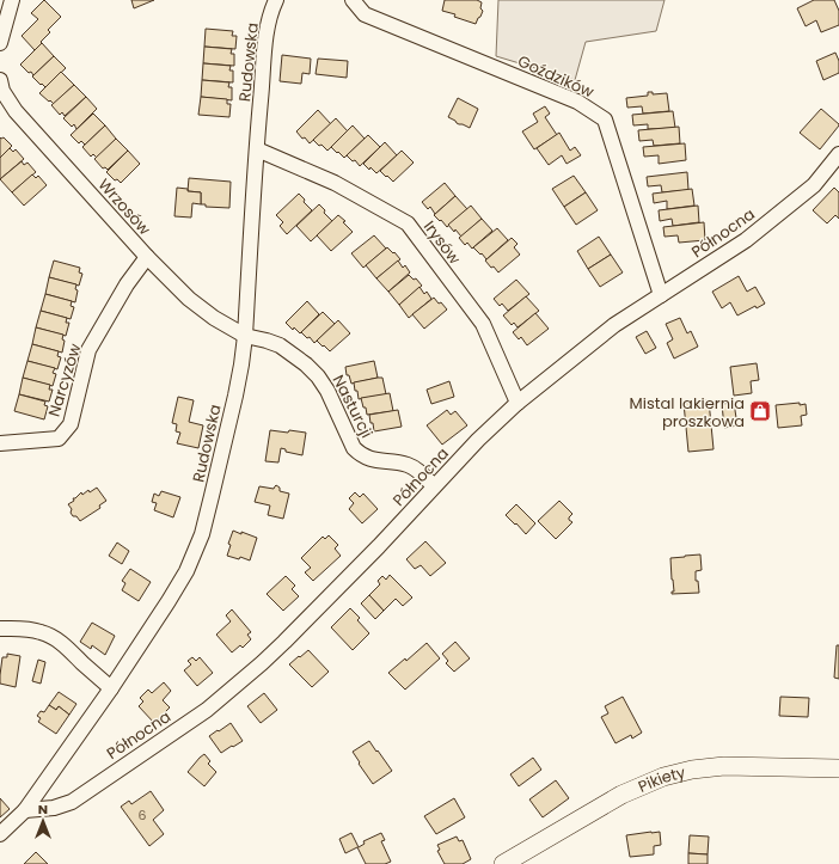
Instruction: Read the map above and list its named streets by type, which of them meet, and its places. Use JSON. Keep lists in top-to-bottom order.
{
  "streets": {
    "street": [
      "Rudowska",
      "Goździków",
      "Wrzosów",
      "Północna",
      "Irysów",
      "Narcyzów",
      "Nasturcji",
      "Pikiety"
    ]
  },
  "crossings": [
    ["Rudowska", "Wrzosów"],
    ["Rudowska", "Północna"],
    ["Rudowska", "Irysów"],
    ["Rudowska", "Nasturcji"],
    ["Goździków", "Północna"],
    ["Wrzosów", "Narcyzów"],
    ["Wrzosów", "Nasturcji"],
    ["Północna", "Irysów"],
    ["Północna", "Nasturcji"]
  ],
  "places": {
    "shop": ["Mistal lakiernia proszkowa"]
  },
  "house_numbers": ["6"],
  "north": "top"
}
